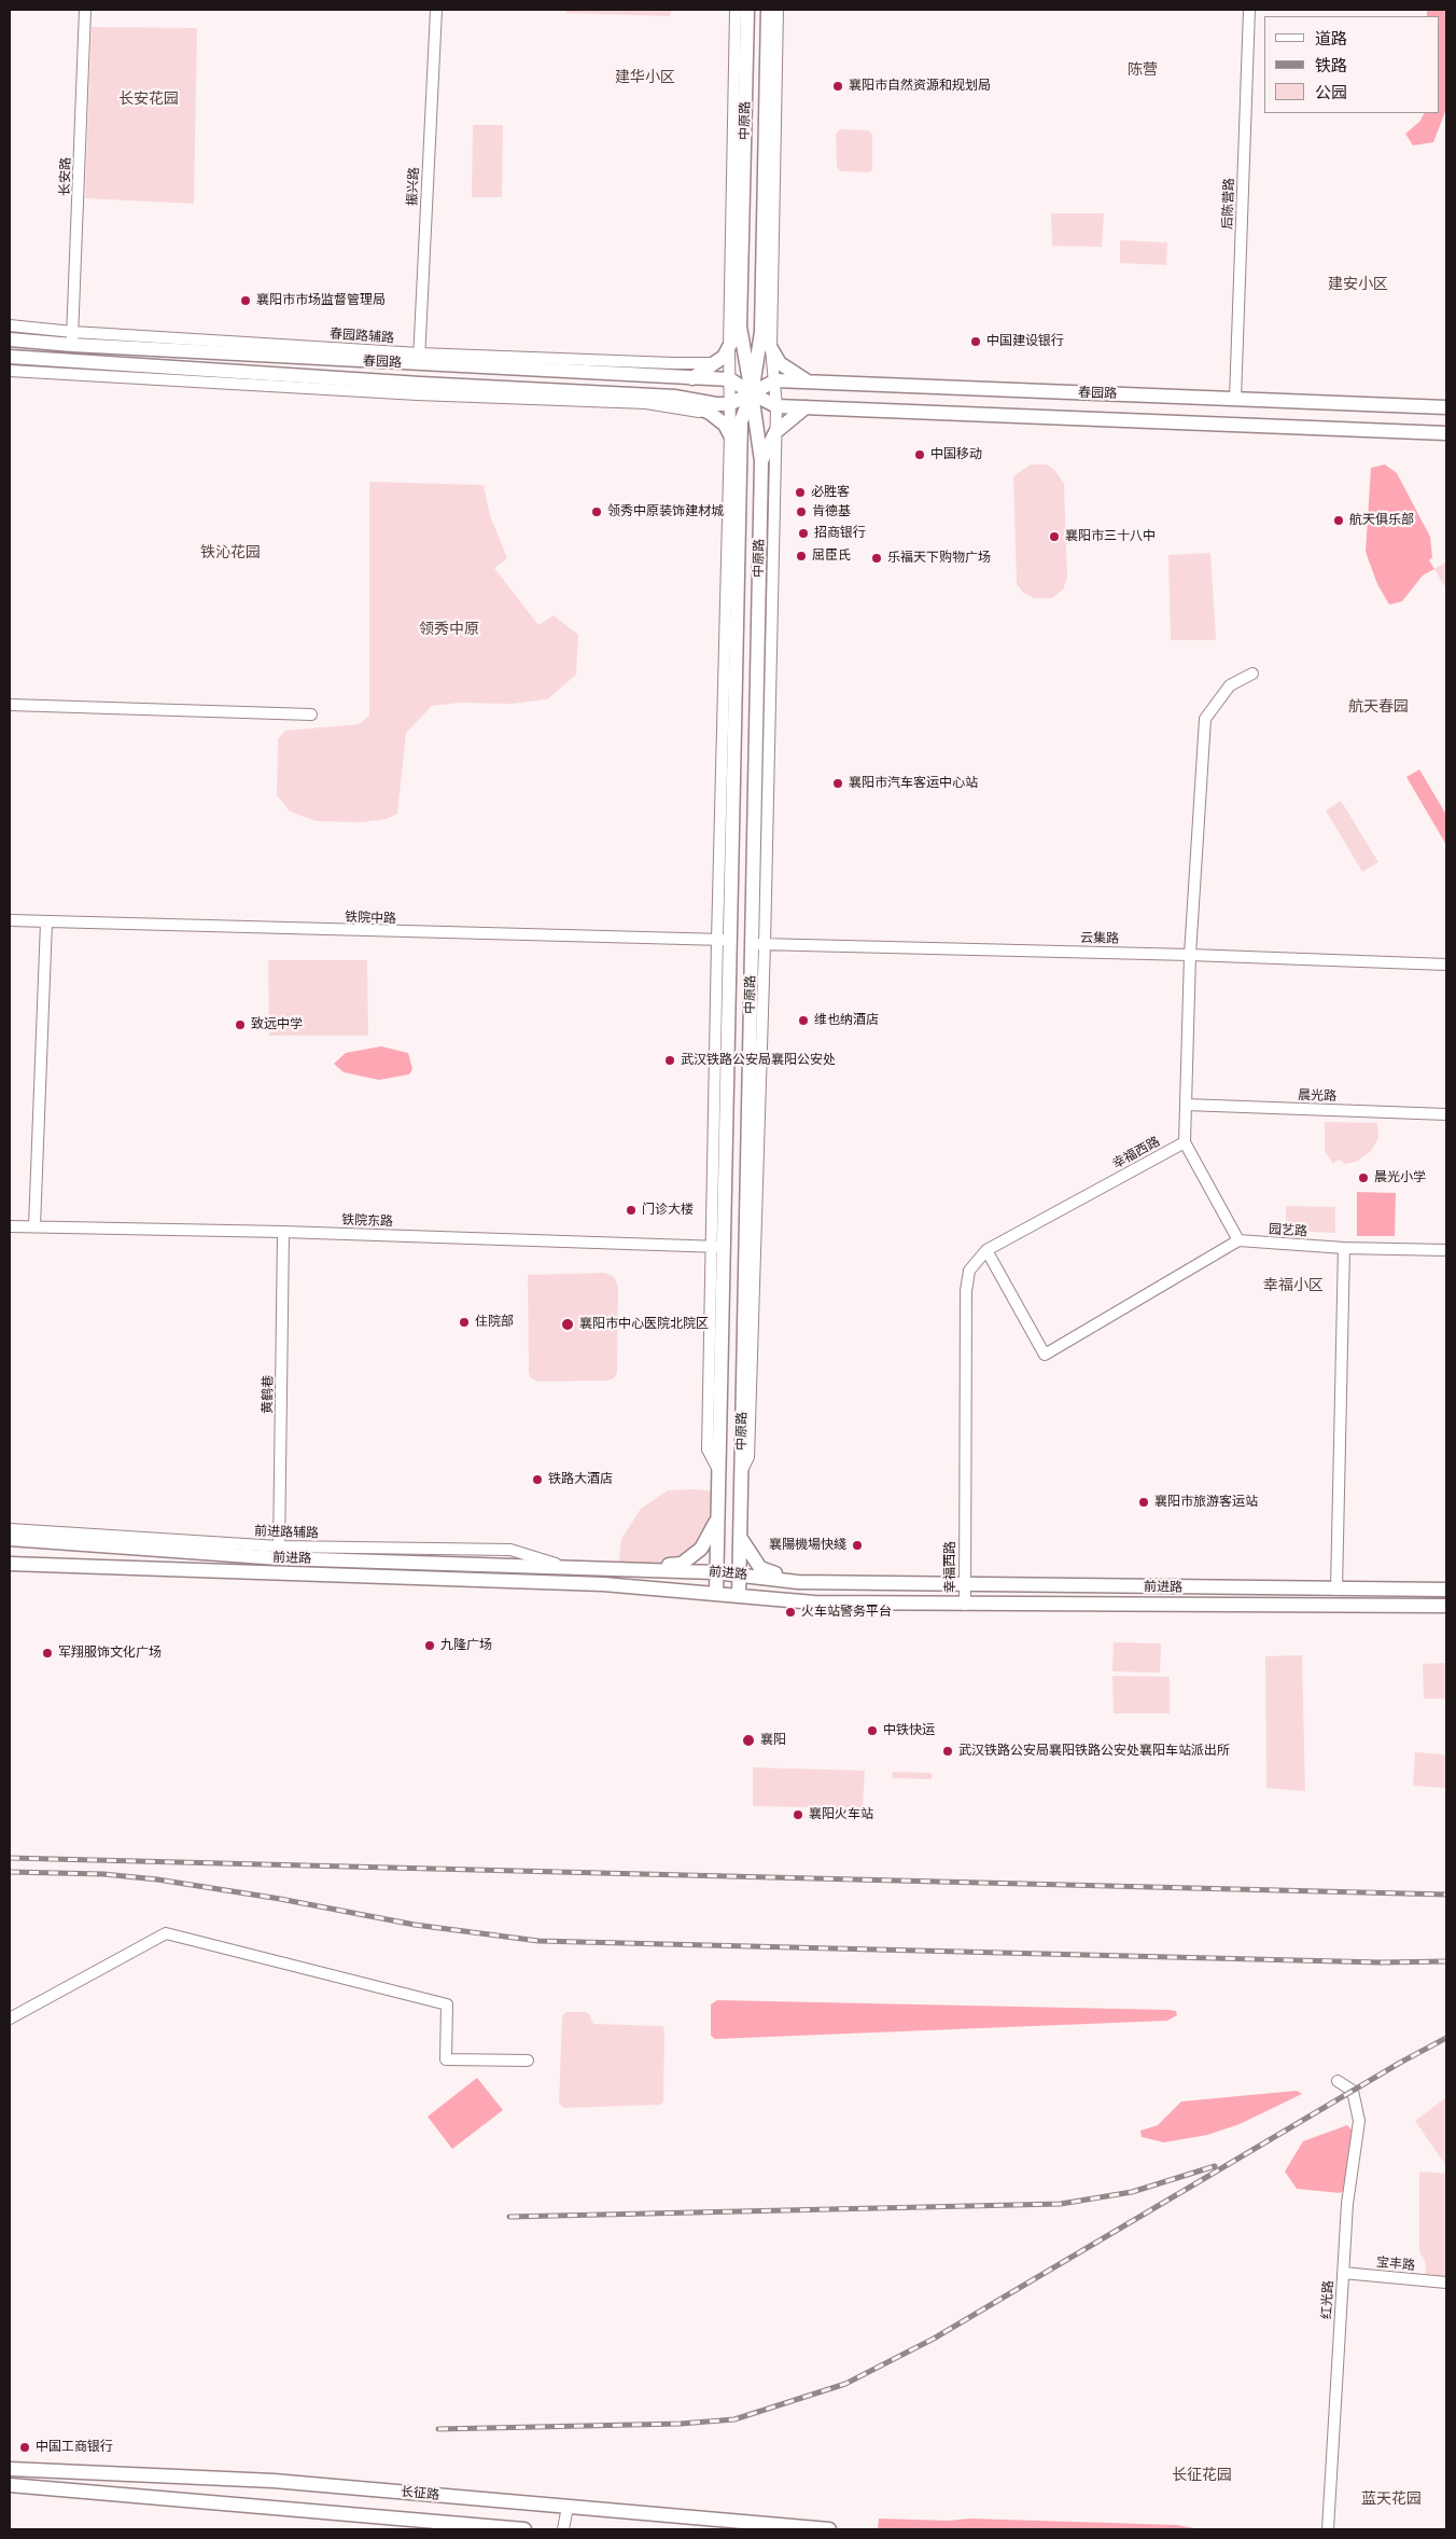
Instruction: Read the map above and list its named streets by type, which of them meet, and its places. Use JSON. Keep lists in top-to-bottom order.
{
  "streets": {
    "main road": [
      "中原路",
      "春园路",
      "前进路",
      "长征路"
    ],
    "street": [
      "长安路",
      "振兴路",
      "后陈营路",
      "铁院中路",
      "云集路",
      "晨光路",
      "幸福西路",
      "铁院东路",
      "园艺路",
      "黄鹤巷",
      "前进路辅路",
      "宝丰路",
      "红光路"
    ]
  },
  "crossings": [
    ["中原路", "春园路"],
    ["中原路", "铁院中路"],
    ["中原路", "云集路"],
    ["中原路", "铁院东路"],
    ["中原路", "前进路"],
    ["长安路", "春园路"],
    ["振兴路", "春园路"],
    ["后陈营路", "春园路"],
    ["幸福西路", "前进路"],
    ["铁院东路", "黄鹤巷"],
    ["黄鹤巷", "前进路辅路"],
    ["黄鹤巷", "前进路"],
    ["前进路辅路", "前进路"],
    ["宝丰路", "红光路"]
  ],
  "districts": [
    "陈营",
    "建华小区",
    "长安花园",
    "建安小区",
    "铁沁花园",
    "领秀中原",
    "航天春园",
    "幸福小区",
    "长征花园",
    "蓝天花园"
  ],
  "places": [
    "襄阳市自然资源和规划局",
    "襄阳市市场监督管理局",
    "中国建设银行",
    "中国移动",
    "必胜客",
    "领秀中原装饰建材城",
    "肯德基",
    "航天俱乐部",
    "招商银行",
    "襄阳市三十八中",
    "屈臣氏",
    "乐福天下购物广场",
    "襄阳市汽车客运中心站",
    "维也纳酒店",
    "致远中学",
    "武汉铁路公安局襄阳公安处",
    "晨光小学",
    "门诊大楼",
    "住院部",
    "襄阳市中心医院北院区",
    "铁路大酒店",
    "襄阳市旅游客运站",
    "襄陽機場快綫",
    "火车站警务平台",
    "九隆广场",
    "军翔服饰文化广场",
    "中铁快运",
    "襄阳",
    "武汉铁路公安局襄阳铁路公安处襄阳车站派出所",
    "襄阳火车站",
    "中国工商银行"
  ],
  "legend": ["道路", "铁路", "公园"]
}
